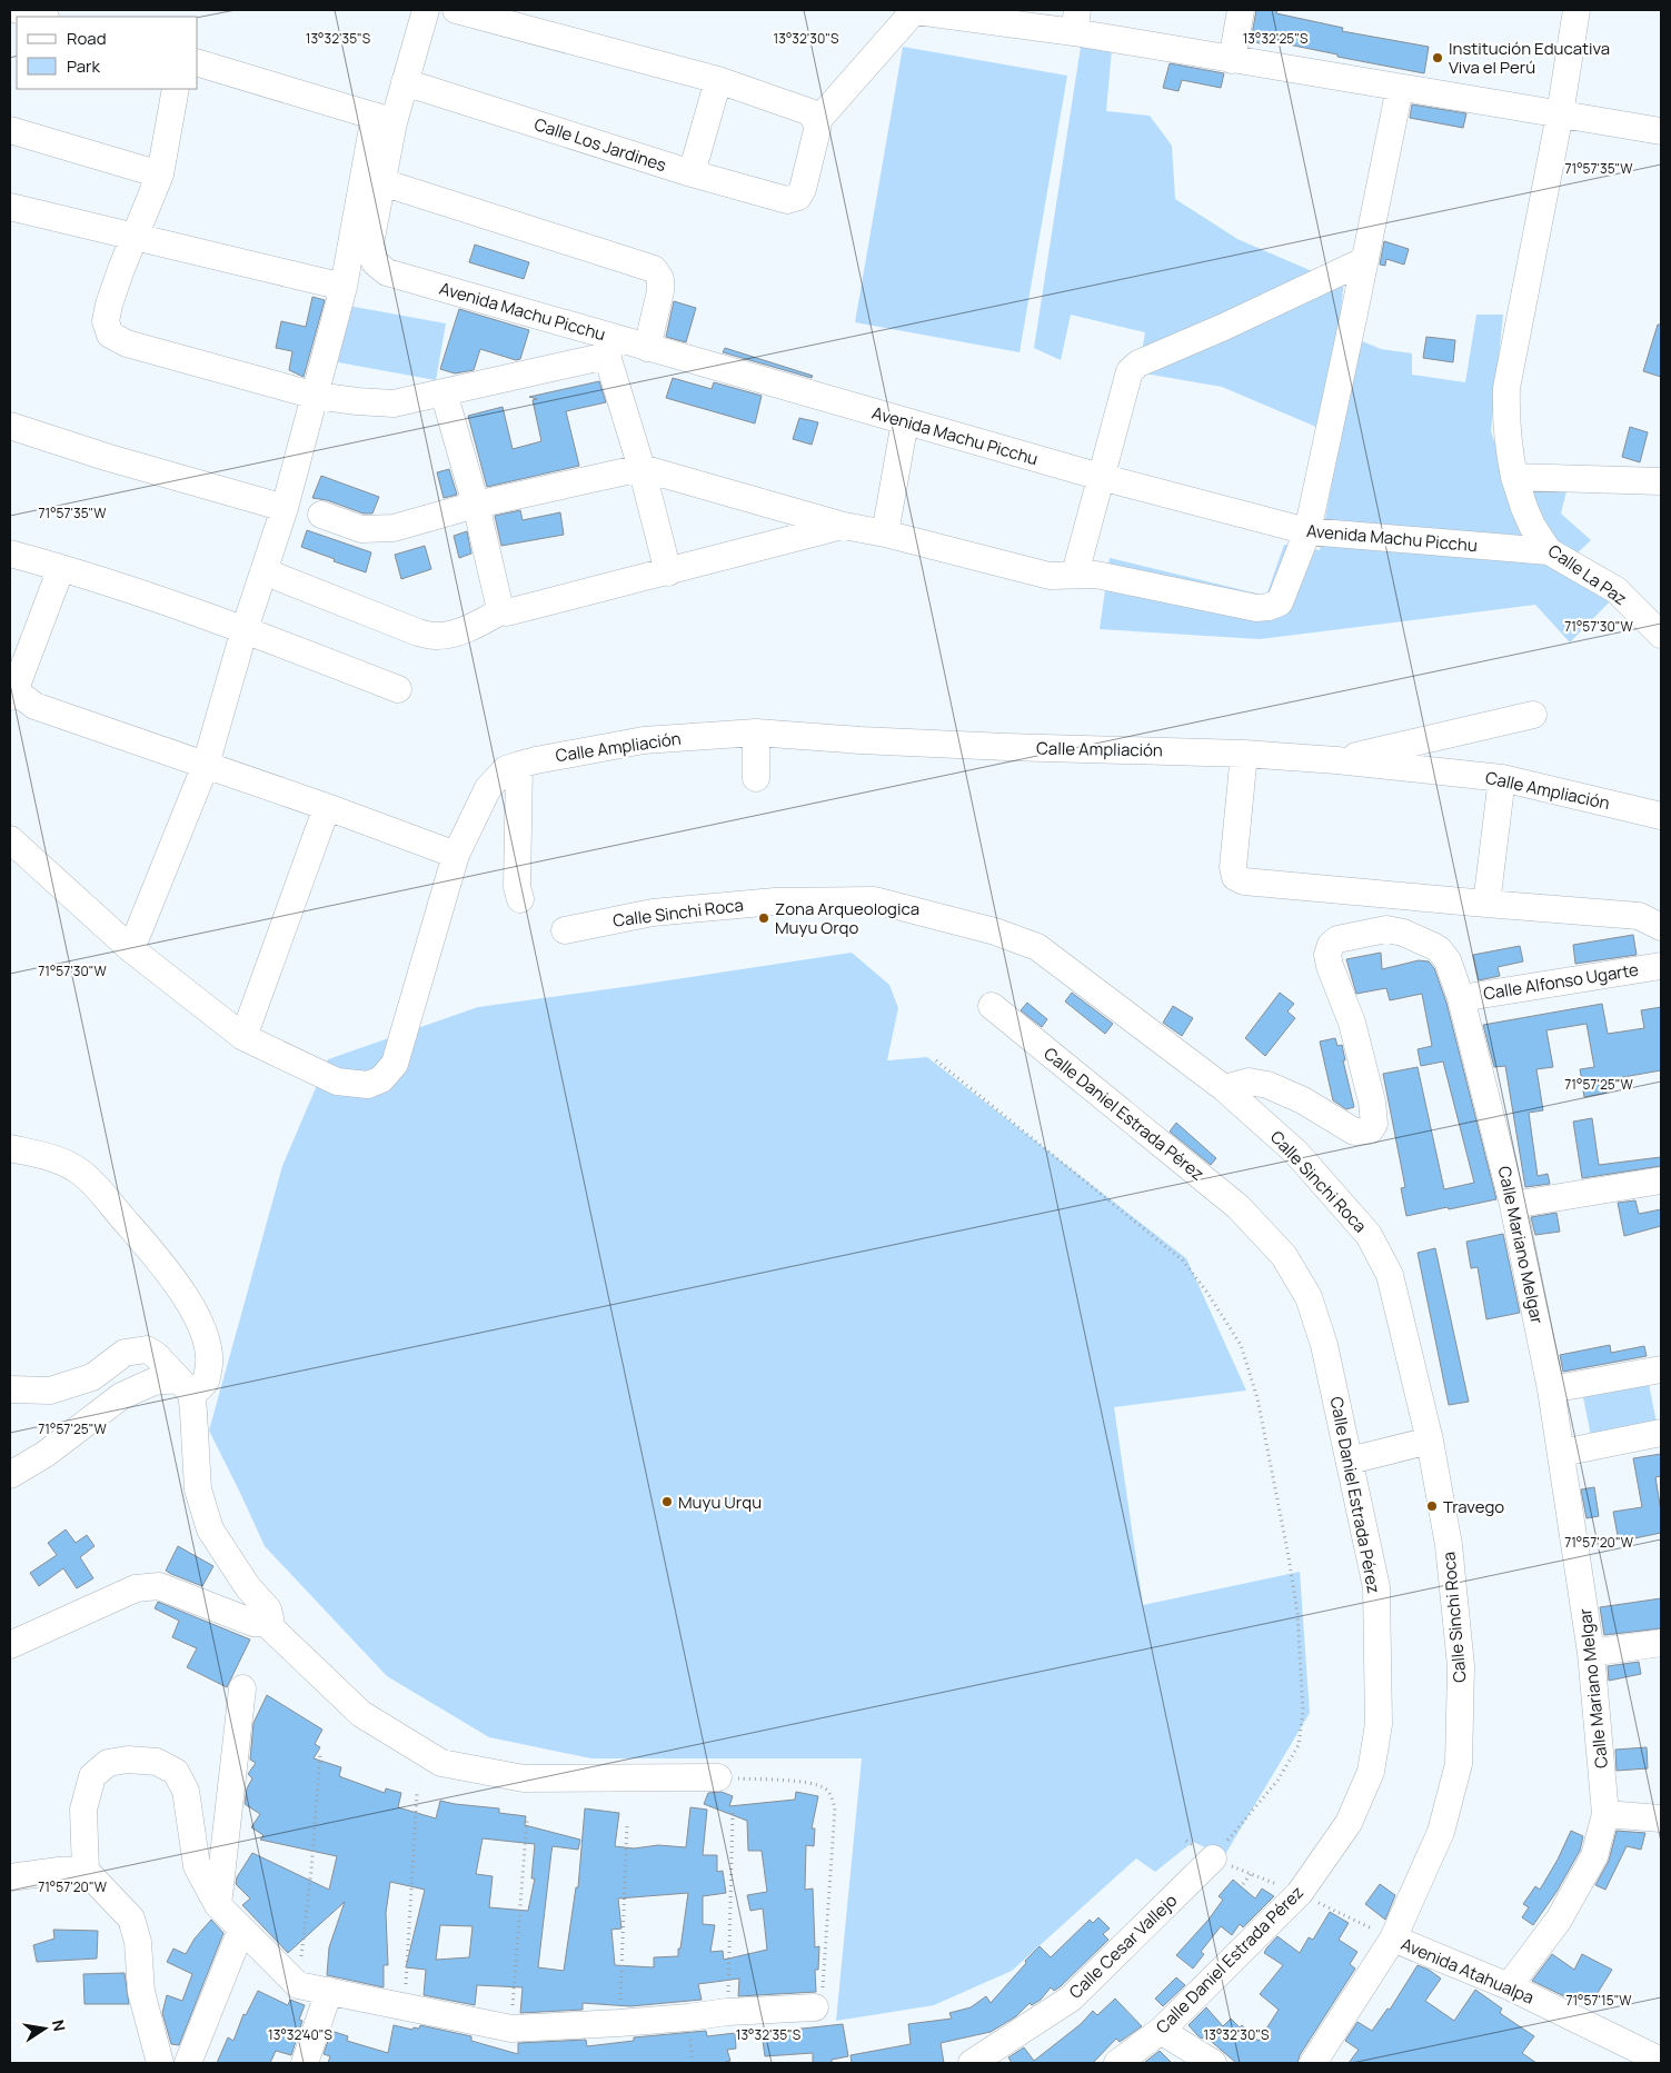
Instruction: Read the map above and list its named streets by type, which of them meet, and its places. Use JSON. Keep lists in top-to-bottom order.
{
  "streets": {
    "street": [
      "Calle Los Jardines",
      "Avenida Machu Picchu",
      "Calle La Paz",
      "Calle Ampliación",
      "Calle Sinchi Roca",
      "Calle Alfonso Ugarte",
      "Calle Daniel Estrada Pérez",
      "Calle Mariano Melgar",
      "Calle Cesar Vallejo",
      "Avenida Atahualpa"
    ]
  },
  "crossings": [
    ["Avenida Machu Picchu", "Calle La Paz"],
    ["Calle Sinchi Roca", "Calle Mariano Melgar"],
    ["Calle Sinchi Roca", "Avenida Atahualpa"],
    ["Calle Alfonso Ugarte", "Calle Mariano Melgar"],
    ["Calle Mariano Melgar", "Avenida Atahualpa"]
  ],
  "places": [
    "Institución Educativa Viva el Perú",
    "Zona Arqueologica Muyu Orqo",
    "Muyu Urqu",
    "Travego"
  ],
  "legend": ["Road", "Park"],
  "north": "right",
  "coordinates": [
    "13°32'35\"S",
    "13°32'30\"S",
    "13°32'25\"S",
    "71°57'35\"W",
    "71°57'30\"W",
    "71°57'25\"W",
    "71°57'20\"W",
    "71°57'15\"W",
    "13°32'40\"S"
  ]
}
